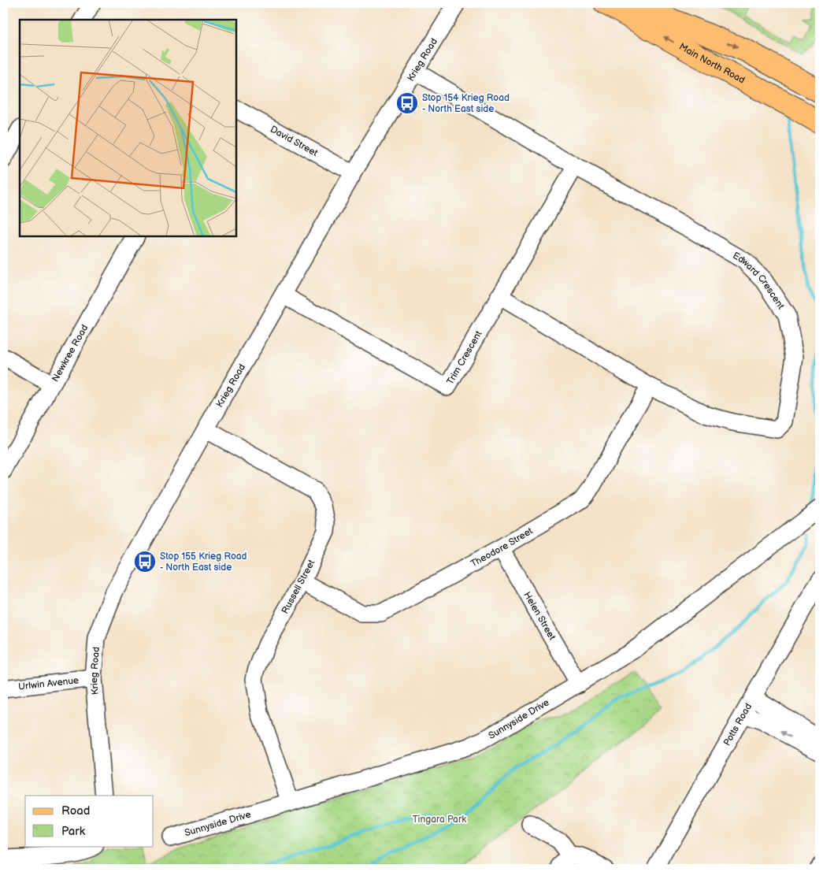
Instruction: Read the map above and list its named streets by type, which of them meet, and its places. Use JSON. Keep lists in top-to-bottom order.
{
  "streets": {
    "main road": ["Main North Road"],
    "street": [
      "Krieg Road",
      "David Street",
      "Edward Crescent",
      "Newkree Road",
      "Trim Crescent",
      "Theodore Street",
      "Russell Street",
      "Helen Street",
      "Urlwin Avenue",
      "Sunnyside Drive",
      "Potts Road"
    ]
  },
  "crossings": [
    ["Krieg Road", "David Street"],
    ["Krieg Road", "Edward Crescent"],
    ["Krieg Road", "Trim Crescent"],
    ["Krieg Road", "Russell Street"],
    ["Krieg Road", "Urlwin Avenue"],
    ["Edward Crescent", "Trim Crescent"],
    ["Edward Crescent", "Theodore Street"],
    ["Theodore Street", "Russell Street"],
    ["Theodore Street", "Helen Street"],
    ["Russell Street", "Sunnyside Drive"],
    ["Helen Street", "Sunnyside Drive"]
  ],
  "parks": ["Tingara Park"],
  "places": {
    "bus stop": ["Stop 154 Krieg Road - North East side", "Stop 155 Krieg Road - North East side"]
  },
  "legend": ["Road", "Park"]
}
